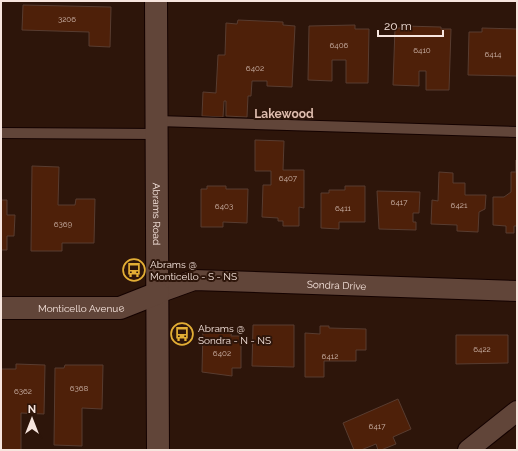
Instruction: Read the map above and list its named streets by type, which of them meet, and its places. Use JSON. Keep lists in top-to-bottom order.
{
  "streets": {
    "main road": ["Abrams Road", "Monticello Avenue"],
    "street": ["Sondra Drive"]
  },
  "crossings": [
    ["Abrams Road", "Sondra Drive"],
    ["Abrams Road", "Monticello Avenue"],
    ["Sondra Drive", "Monticello Avenue"]
  ],
  "districts": ["Lakewood"],
  "places": {
    "bus stop": ["Abrams @ Monticello - S - NS", "Abrams @ Sondra - N - NS"]
  },
  "house_numbers": [
    "3206",
    "6406",
    "6410",
    "6414",
    "6402",
    "6407",
    "6417",
    "6421",
    "6403",
    "6411",
    "6369",
    "6422",
    "6402",
    "6412",
    "6368",
    "6362",
    "6417"
  ],
  "scale_bar": "20 m",
  "north": "top"
}
